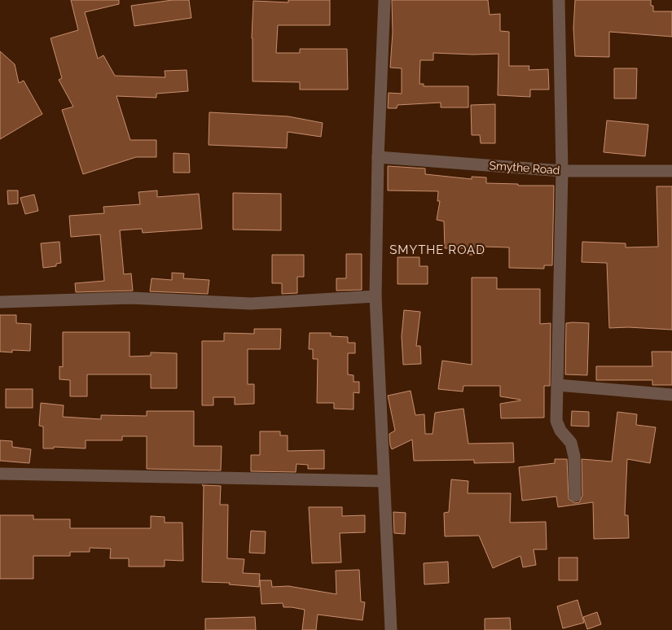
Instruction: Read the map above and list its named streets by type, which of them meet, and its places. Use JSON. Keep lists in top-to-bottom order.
{
  "streets": {
    "street": ["Smythe Road"]
  },
  "districts": ["SMYTHE ROAD"]
}
